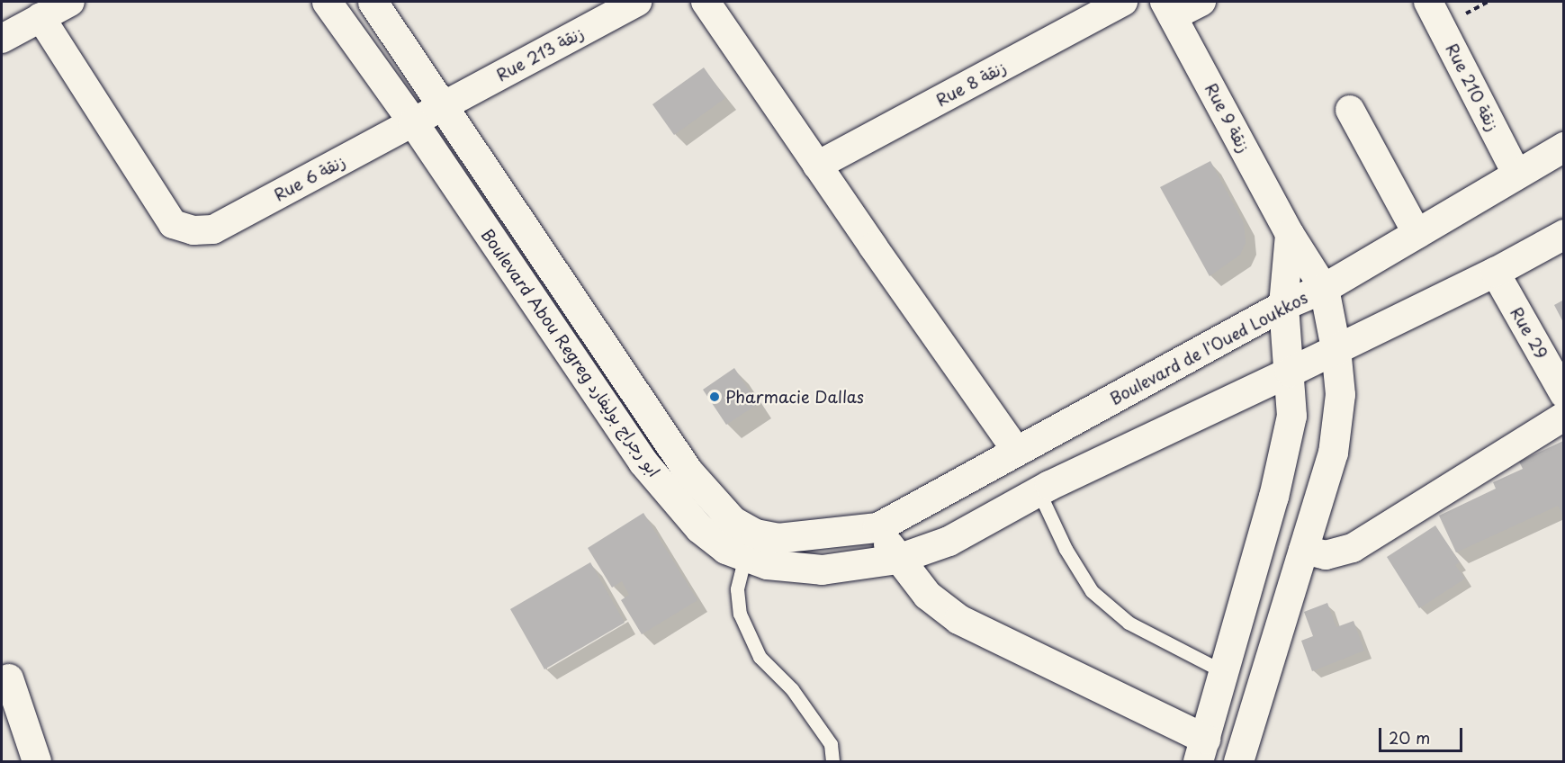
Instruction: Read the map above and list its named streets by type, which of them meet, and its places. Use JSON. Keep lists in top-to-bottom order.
{
  "streets": {
    "main road": ["Boulevard de l'Oued Loukkos", "Boulevard Abou Regreg ابو رجراج بوليفارد"],
    "street": [
      "Rue 213 زنقة",
      "Rue 8 زنقة",
      "Rue 210 زنقة",
      "Rue 9 زنقة",
      "Rue 6 زنقة",
      "Rue 29"
    ]
  },
  "crossings": [
    ["Rue 213 زنقة", "Rue 6 زنقة"],
    ["Rue 213 زنقة", "Boulevard Abou Regreg ابو رجراج بوليفارد"],
    ["Rue 210 زنقة", "Boulevard de l'Oued Loukkos"],
    ["Rue 9 زنقة", "Boulevard de l'Oued Loukkos"],
    ["Rue 6 زنقة", "Boulevard Abou Regreg ابو رجراج بوليفارد"],
    ["Boulevard de l'Oued Loukkos", "Boulevard Abou Regreg ابو رجراج بوليفارد"]
  ],
  "places": ["Pharmacie Dallas"],
  "scale_bar": "20 m"
}
